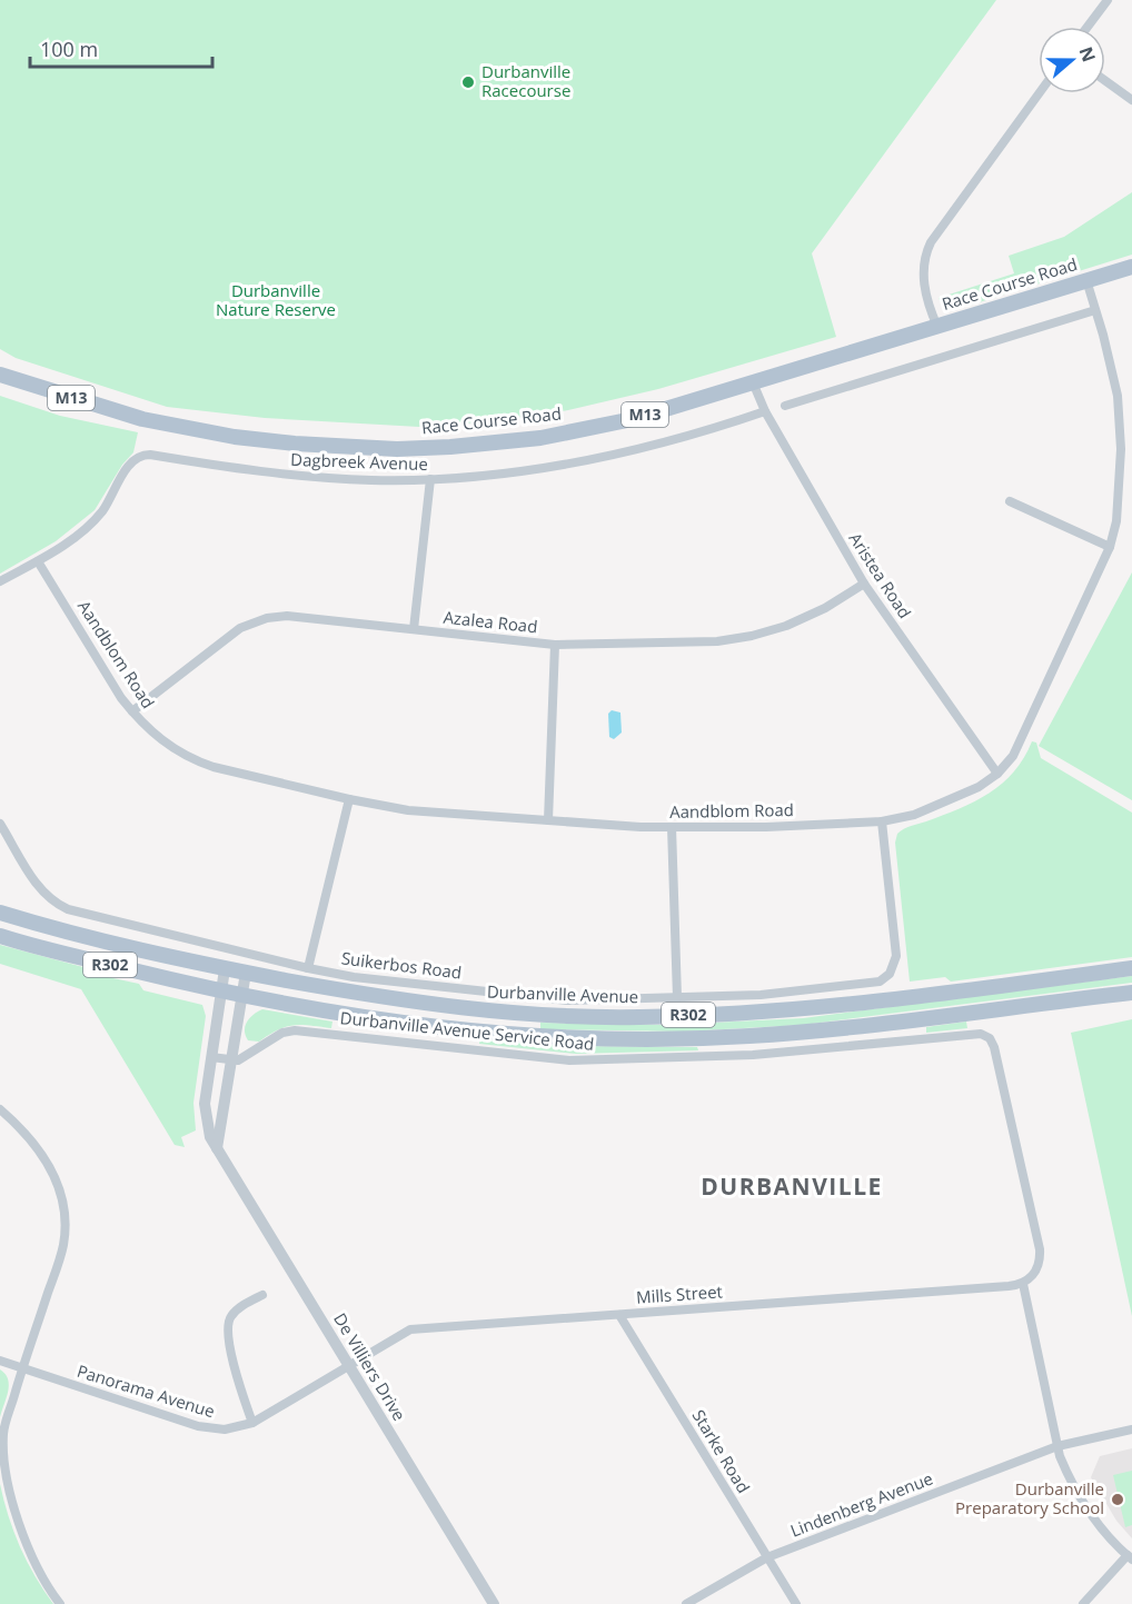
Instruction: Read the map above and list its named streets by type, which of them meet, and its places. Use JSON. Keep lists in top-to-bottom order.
{
  "streets": {
    "main road": [
      "Race Course Road",
      "M13",
      "R302",
      "Durbanville Avenue"
    ],
    "street": [
      "Dagbreek Avenue",
      "Aristea Road",
      "Azalea Road",
      "Aandblom Road",
      "Suikerbos Road",
      "Durbanville Avenue Service Road",
      "Mills Street",
      "De Villiers Drive",
      "Panorama Avenue",
      "Starke Road",
      "Lindenberg Avenue"
    ]
  },
  "crossings": [
    ["Race Course Road", "Aristea Road"],
    ["Race Course Road", "Aandblom Road"],
    ["Dagbreek Avenue", "Aristea Road"],
    ["Dagbreek Avenue", "Aandblom Road"],
    ["Aristea Road", "Azalea Road"],
    ["Aristea Road", "Aandblom Road"],
    ["Azalea Road", "Aandblom Road"],
    ["Aandblom Road", "Suikerbos Road"],
    ["R302", "De Villiers Drive"],
    ["Durbanville Avenue", "De Villiers Drive"],
    ["Durbanville Avenue Service Road", "Mills Street"],
    ["Durbanville Avenue Service Road", "De Villiers Drive"],
    ["Mills Street", "De Villiers Drive"],
    ["Mills Street", "Panorama Avenue"],
    ["Mills Street", "Starke Road"],
    ["De Villiers Drive", "Panorama Avenue"],
    ["Starke Road", "Lindenberg Avenue"]
  ],
  "districts": ["DURBANVILLE"],
  "parks": ["Durbanville Nature Reserve"],
  "places": ["Durbanville Racecourse", "Durbanville Preparatory School"],
  "scale_bar": "100 m",
  "north": "right"
}
